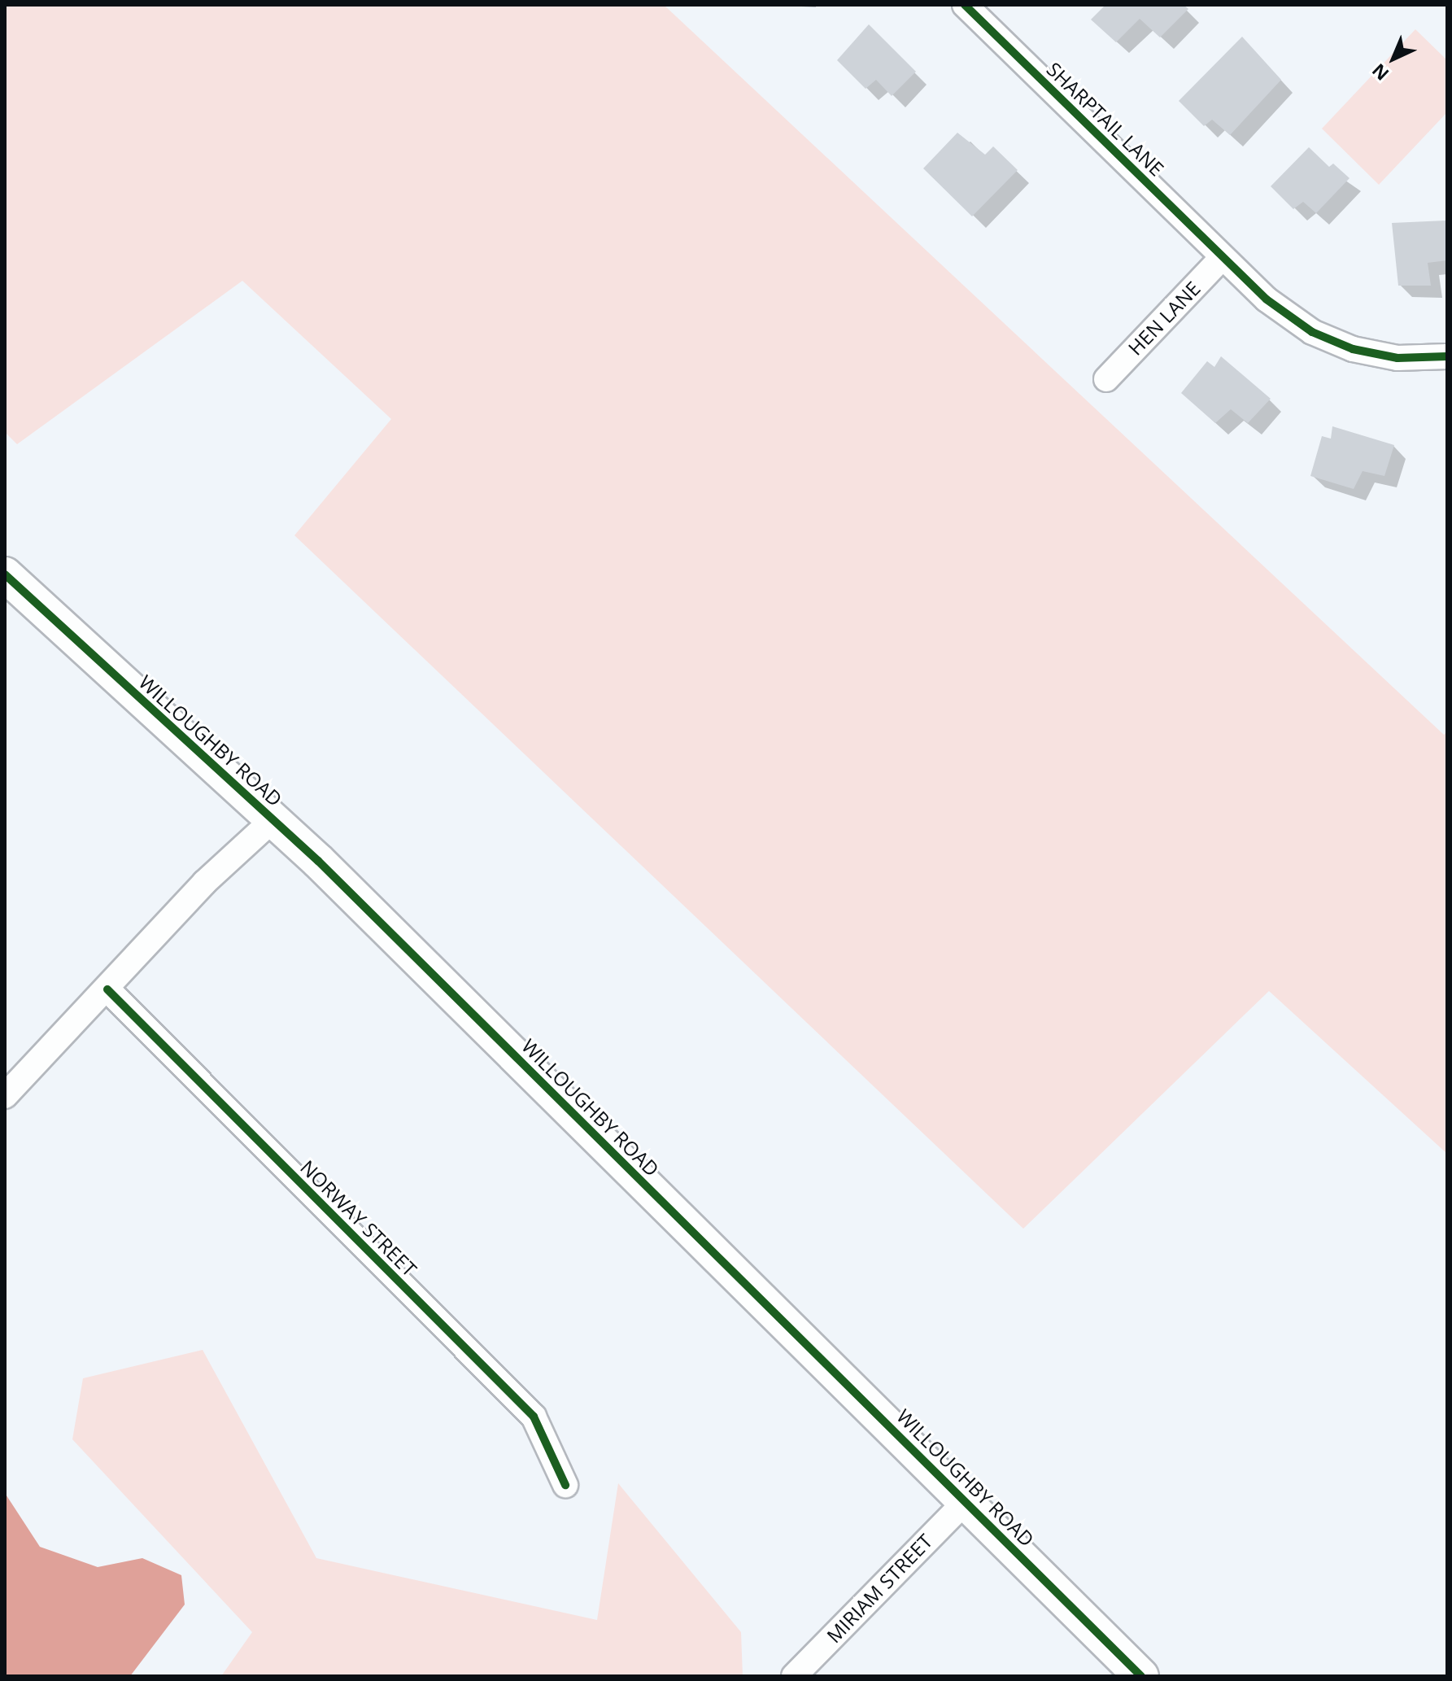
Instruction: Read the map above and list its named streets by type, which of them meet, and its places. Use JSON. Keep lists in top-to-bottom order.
{
  "streets": {
    "street": [
      "SHARPTAIL LANE",
      "HEN LANE",
      "WILLOUGHBY ROAD",
      "NORWAY STREET",
      "MIRIAM STREET"
    ]
  },
  "crossings": [
    ["SHARPTAIL LANE", "HEN LANE"],
    ["WILLOUGHBY ROAD", "MIRIAM STREET"]
  ],
  "north": "bottom left"
}
